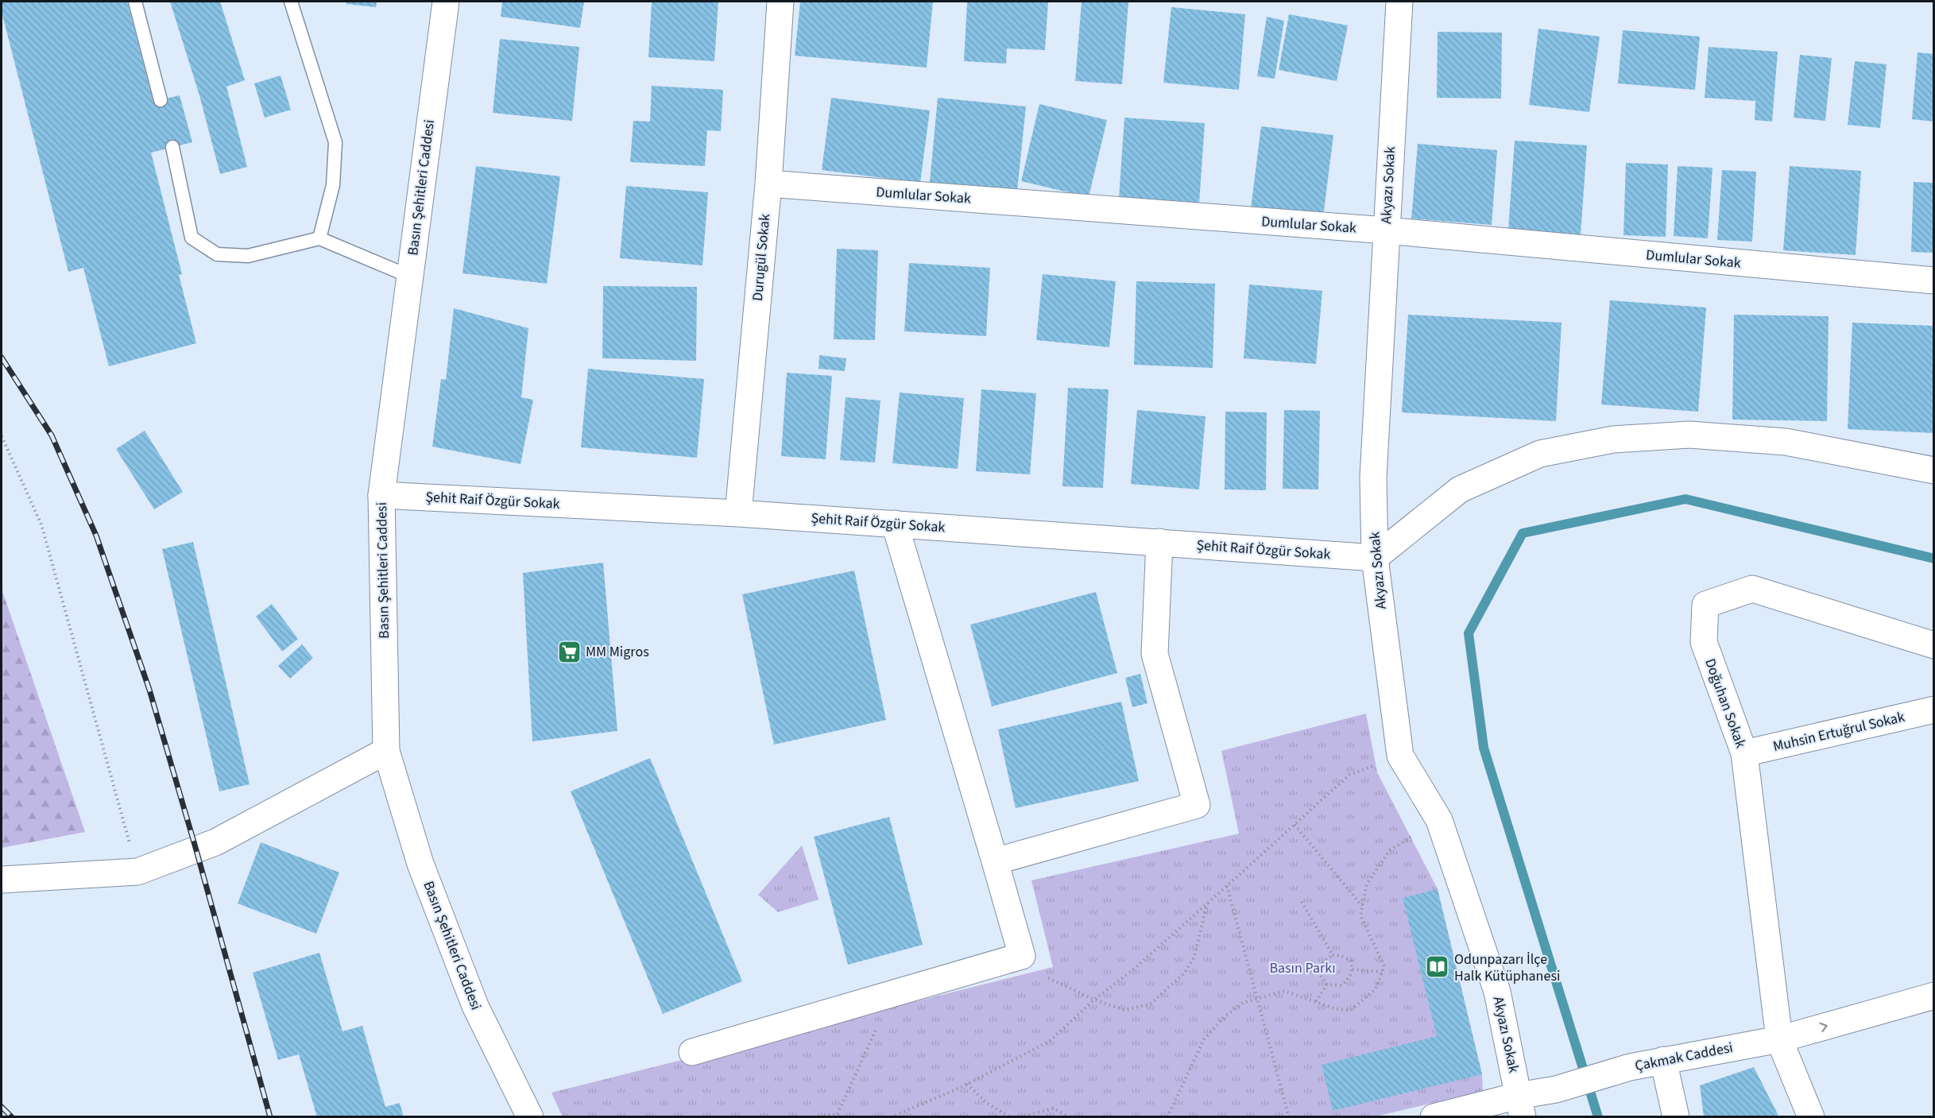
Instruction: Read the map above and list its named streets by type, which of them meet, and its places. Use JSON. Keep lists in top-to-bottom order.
{
  "streets": {
    "street": [
      "Akyazı Sokak",
      "Basın Şehitleri Caddesi",
      "Dumlular Sokak",
      "Durugül Sokak",
      "Şehit Raif Özgür Sokak",
      "Doğuhan Sokak",
      "Muhsin Ertuğrul Sokak",
      "Çakmak Caddesi"
    ]
  },
  "crossings": [
    ["Akyazı Sokak", "Dumlular Sokak"],
    ["Akyazı Sokak", "Şehit Raif Özgür Sokak"],
    ["Akyazı Sokak", "Çakmak Caddesi"],
    ["Basın Şehitleri Caddesi", "Şehit Raif Özgür Sokak"],
    ["Dumlular Sokak", "Durugül Sokak"],
    ["Durugül Sokak", "Şehit Raif Özgür Sokak"],
    ["Doğuhan Sokak", "Muhsin Ertuğrul Sokak"],
    ["Doğuhan Sokak", "Çakmak Caddesi"]
  ],
  "parks": ["Basın Parkı"],
  "places": {
    "supermarket": ["MM Migros"],
    "library": ["Odunpazarı İlçe Halk Kütüphanesi"]
  }
}
